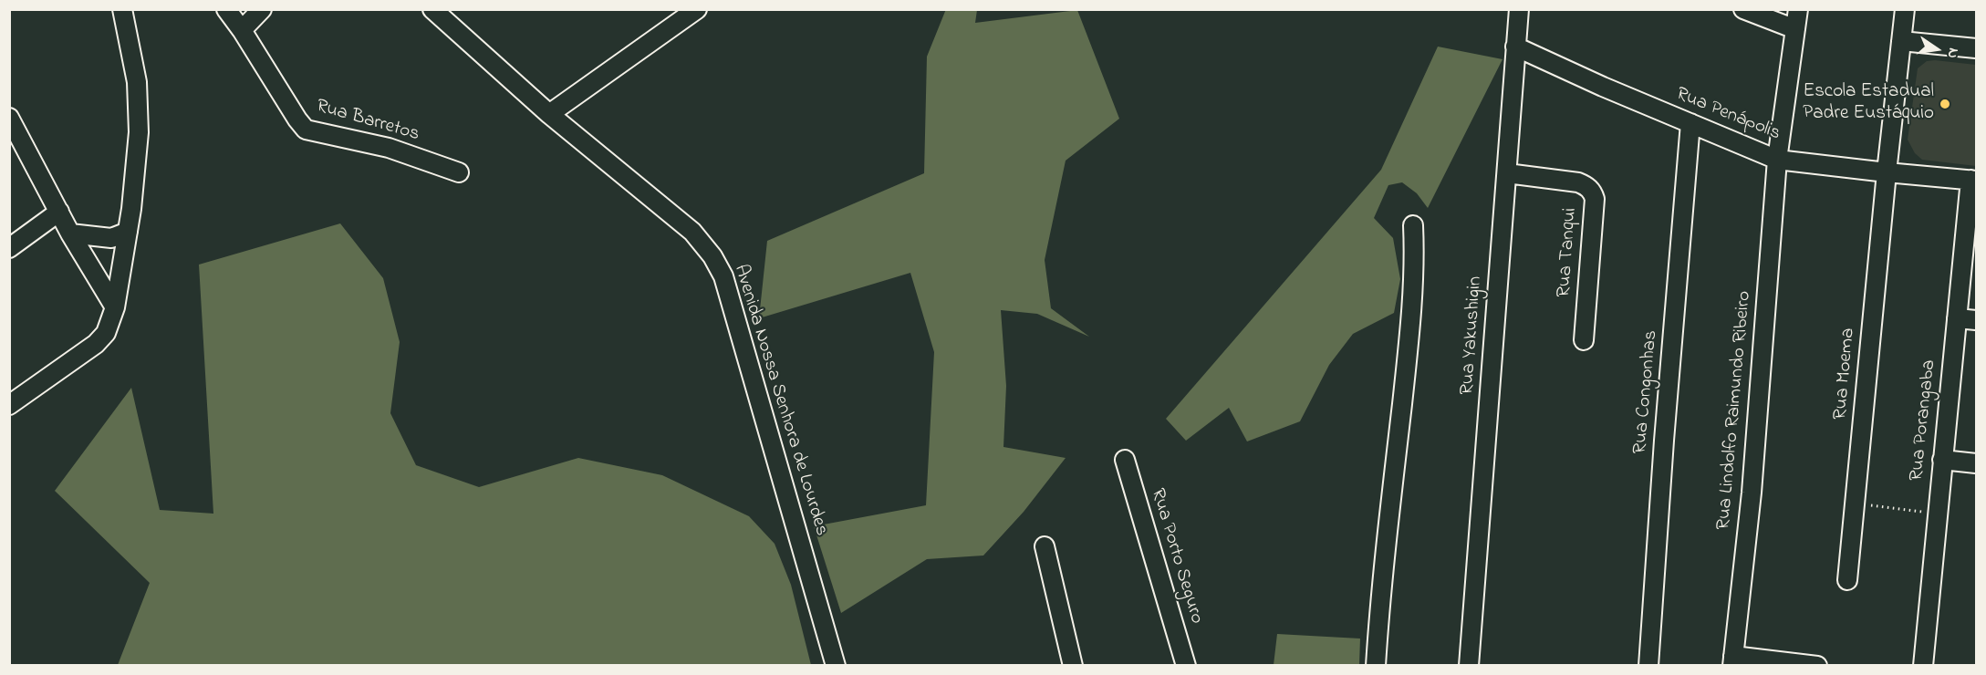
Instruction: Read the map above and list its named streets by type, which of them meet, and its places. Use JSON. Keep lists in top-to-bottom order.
{
  "streets": {
    "street": [
      "Rua Penápolis",
      "Rua Barretos",
      "Rua Tanqui",
      "Rua Yakushigin",
      "Rua Moema",
      "Rua Congonhas",
      "Avenida Nossa Senhora de Lourdes",
      "Rua Lindolfo Raimundo Ribeiro",
      "Rua Porangaba",
      "Rua Porto Seguro"
    ]
  },
  "crossings": [
    ["Rua Penápolis", "Rua Yakushigin"],
    ["Rua Penápolis", "Rua Moema"],
    ["Rua Penápolis", "Rua Congonhas"],
    ["Rua Penápolis", "Rua Lindolfo Raimundo Ribeiro"],
    ["Rua Penápolis", "Rua Porangaba"],
    ["Rua Tanqui", "Rua Yakushigin"]
  ],
  "places": ["Escola Estadual Padre Eustáquio"],
  "north": "right"
}
